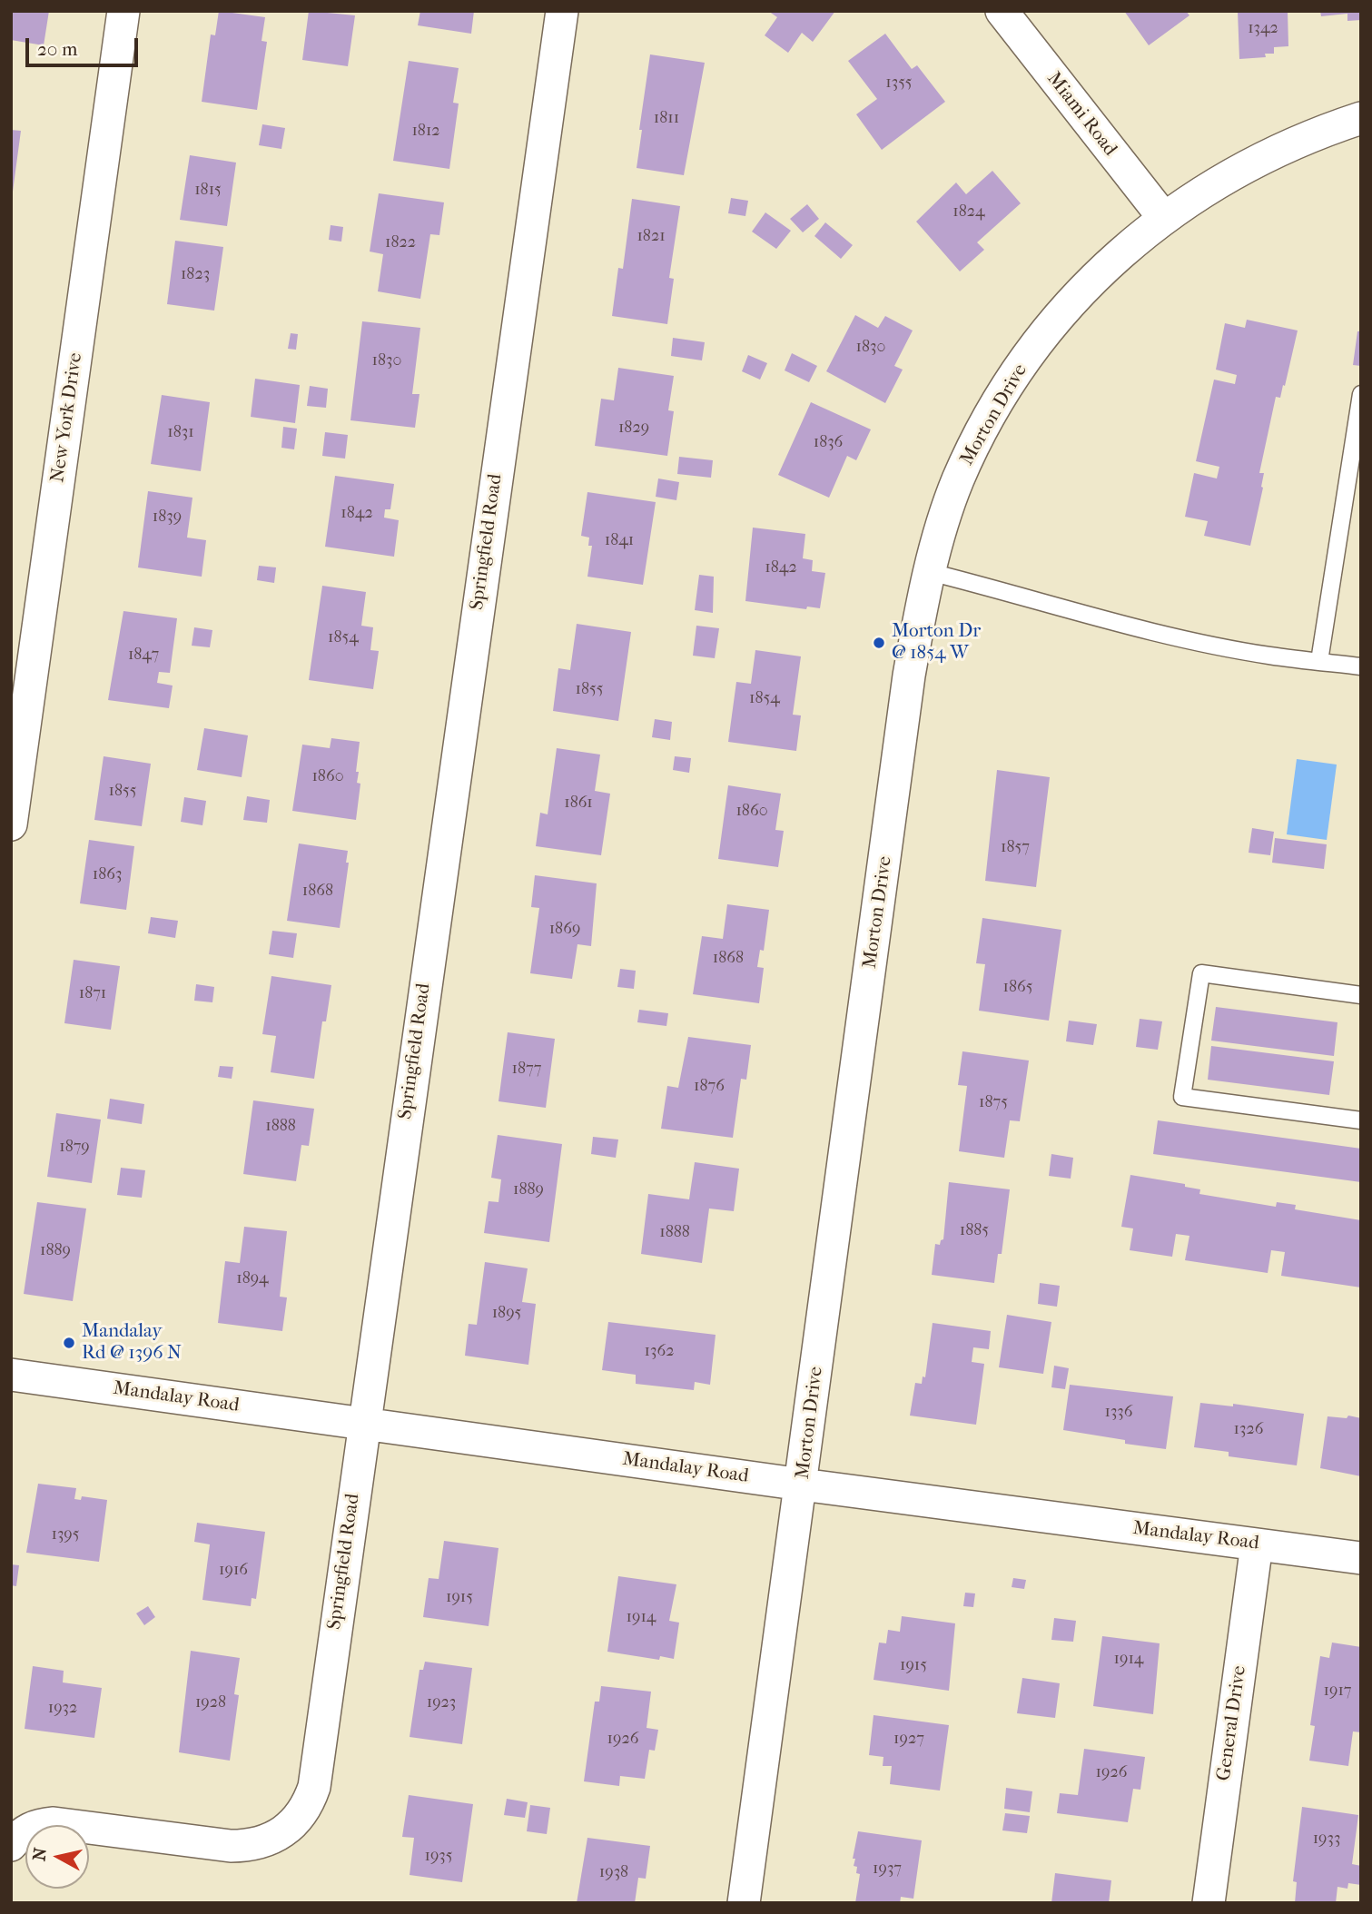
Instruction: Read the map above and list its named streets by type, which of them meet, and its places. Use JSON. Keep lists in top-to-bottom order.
{
  "streets": {
    "street": [
      "Miami Road",
      "Morton Drive",
      "New York Drive",
      "Springfield Road",
      "Mandalay Road",
      "General Drive"
    ]
  },
  "crossings": [
    ["Miami Road", "Morton Drive"],
    ["Morton Drive", "Mandalay Road"],
    ["Springfield Road", "Mandalay Road"],
    ["Mandalay Road", "General Drive"]
  ],
  "places": ["Morton Dr @ 1854 W", "Mandalay Rd @ 1396 N"],
  "house_numbers": [
    "1342",
    "1355",
    "1811",
    "1812",
    "1815",
    "1824",
    "1821",
    "1822",
    "1823",
    "1830",
    "1830",
    "1829",
    "1831",
    "1836",
    "1842",
    "1839",
    "1841",
    "1842",
    "1854",
    "1847",
    "1855",
    "1854",
    "1860",
    "1855",
    "1861",
    "1860",
    "1857",
    "1863",
    "1868",
    "1869",
    "1868",
    "1865",
    "1871",
    "1877",
    "1876",
    "1875",
    "1888",
    "1879",
    "1889",
    "1885",
    "1888",
    "1889",
    "1894",
    "1895",
    "1362",
    "1336",
    "1326",
    "1395",
    "1916",
    "1915",
    "1914",
    "1914",
    "1915",
    "1917",
    "1928",
    "1923",
    "1932",
    "1926",
    "1927",
    "1926",
    "1933",
    "1935",
    "1937",
    "1938"
  ],
  "scale_bar": "20 m",
  "north": "left"
}
